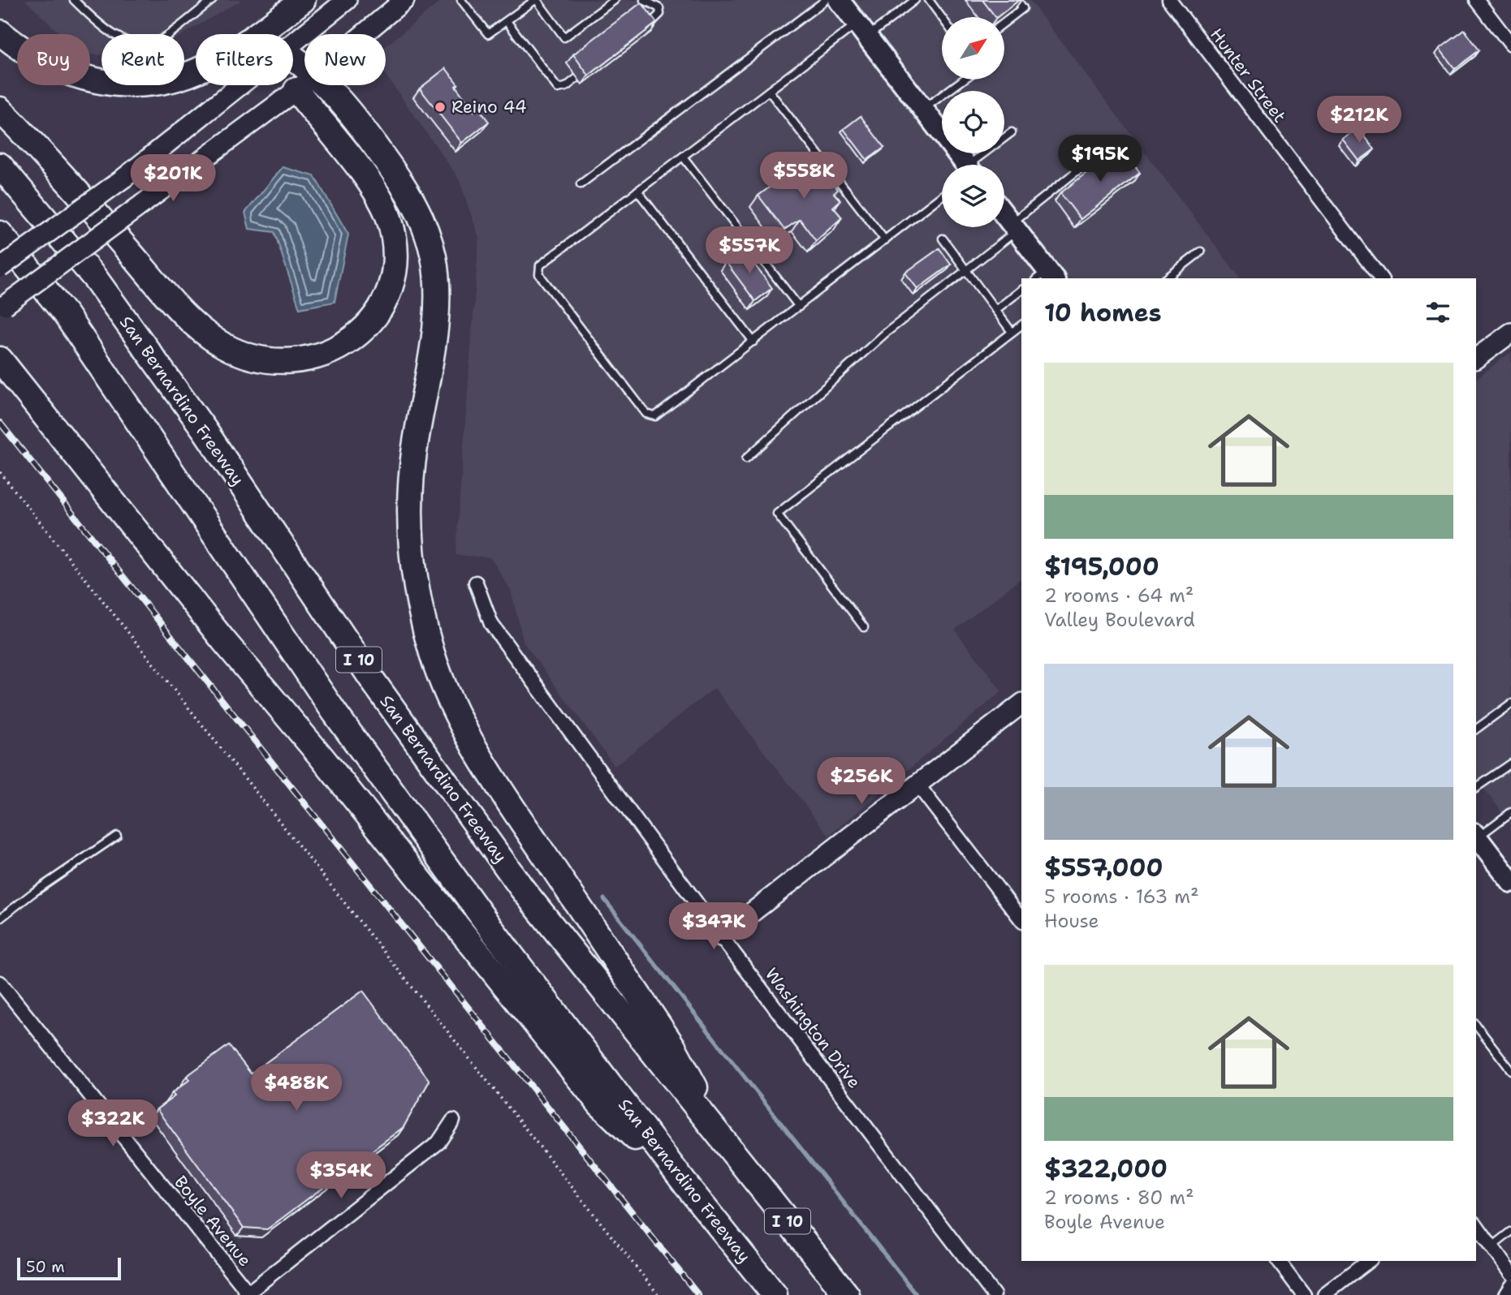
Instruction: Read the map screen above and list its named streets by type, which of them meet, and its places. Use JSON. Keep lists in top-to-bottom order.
{
  "streets": {
    "highway": ["San Bernardino Freeway", "I 10"],
    "street": ["Hunter Street", "Washington Drive", "Boyle Avenue"]
  },
  "places": ["Reino 44"],
  "scale_bar": "50 m",
  "north": "top right",
  "page": {
    "chip": [
      "Buy",
      "Rent",
      "Filters",
      "New"
    ],
    "price": [
      "$212K",
      "$195K",
      "$558K",
      "$201K",
      "$557K",
      "$256K",
      "$347K",
      "$488K",
      "$322K",
      "$354K"
    ],
    "heading": "10 homes",
    "list": [
      {
        "name": "$195,000",
        "note": "2 rooms · 64 m² · Valley Boulevard"
      },
      {
        "name": "$557,000",
        "note": "5 rooms · 163 m² · House"
      },
      {
        "name": "$322,000",
        "note": "2 rooms · 80 m² · Boyle Avenue"
      }
    ],
    "scale": "50 m"
  }
}
